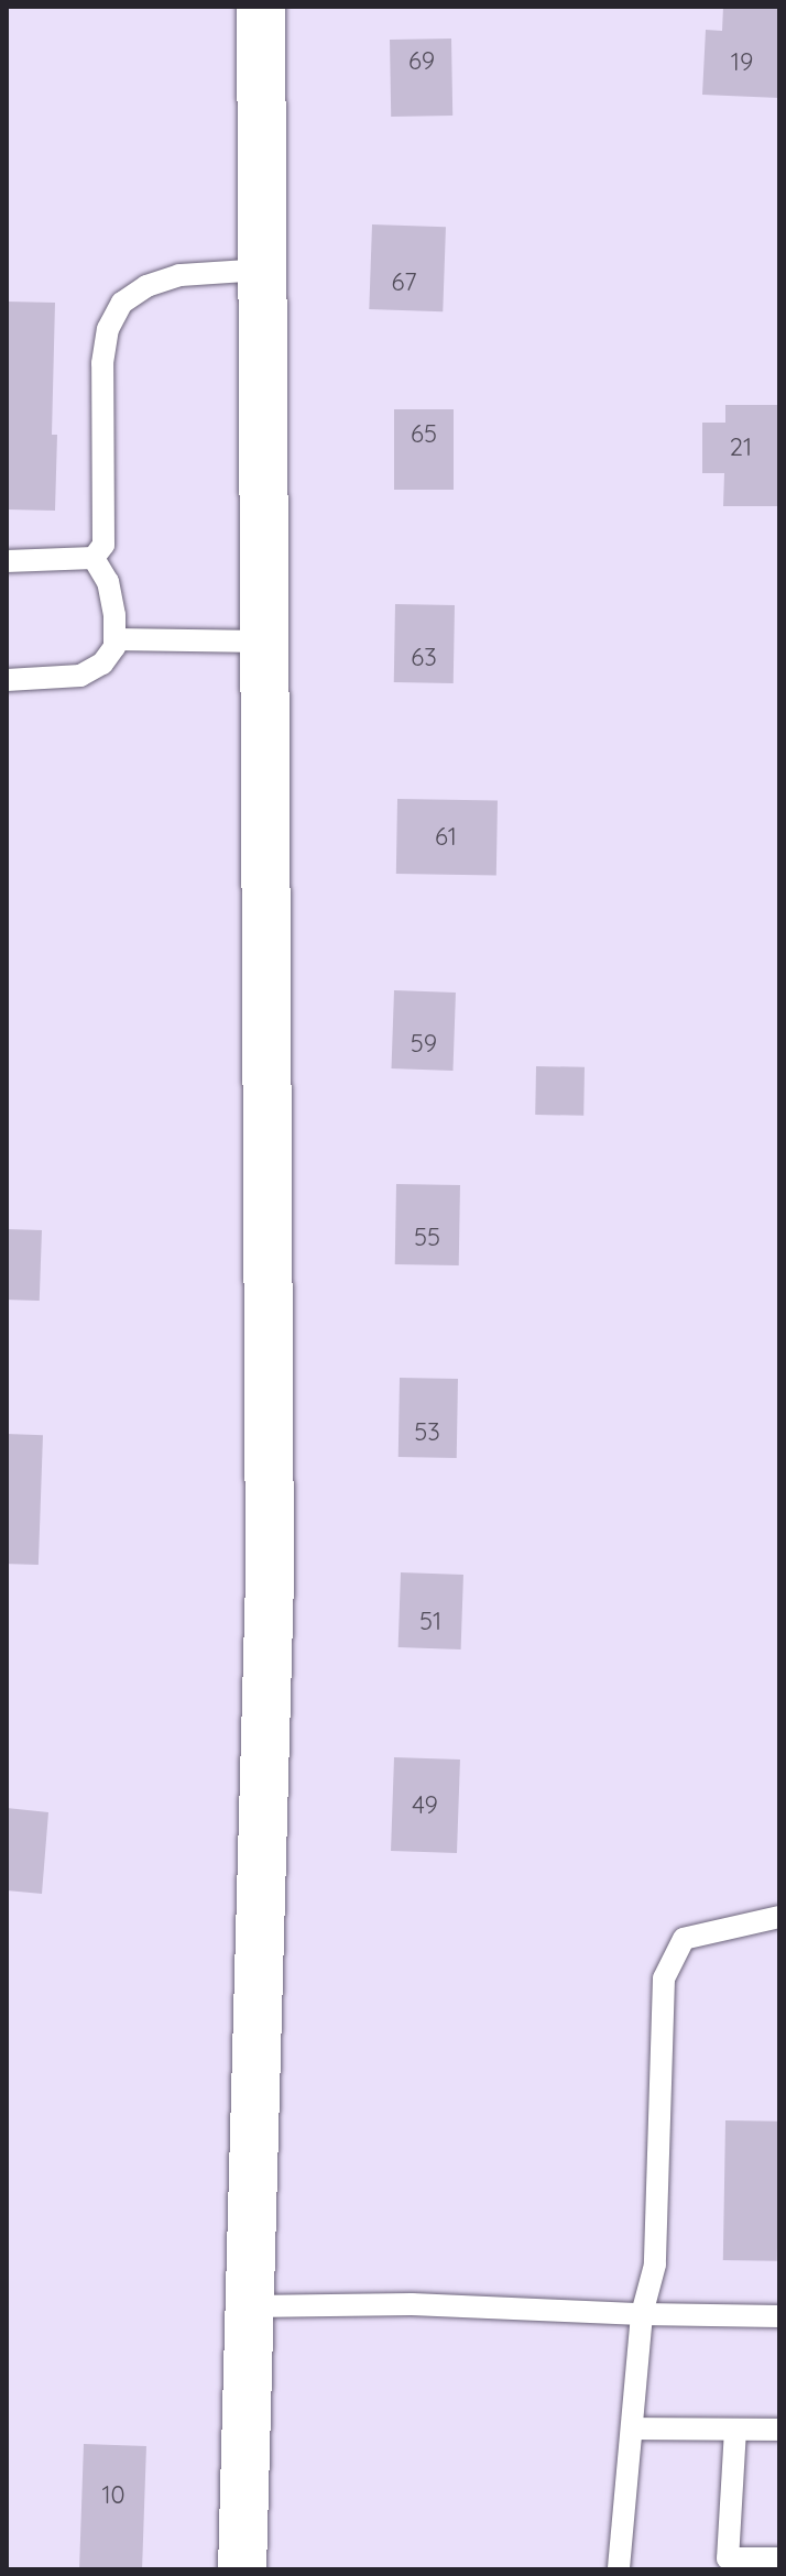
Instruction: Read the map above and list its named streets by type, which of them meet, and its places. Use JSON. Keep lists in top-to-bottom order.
{
  "house_numbers": [
    "69",
    "19",
    "67",
    "65",
    "21",
    "63",
    "61",
    "59",
    "55",
    "53",
    "51",
    "49",
    "10"
  ]
}
